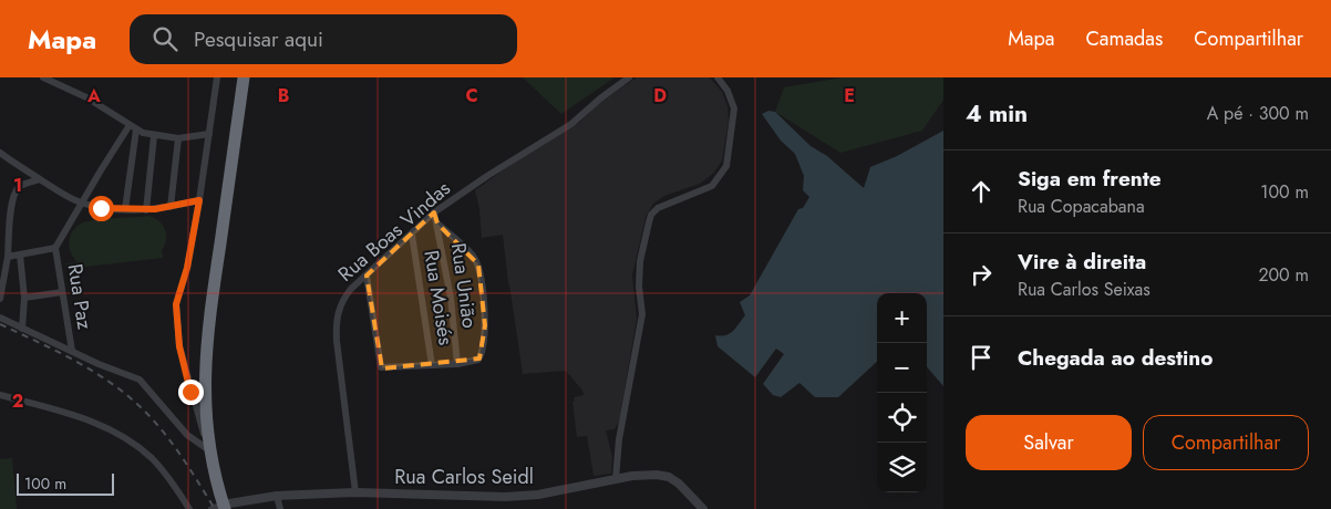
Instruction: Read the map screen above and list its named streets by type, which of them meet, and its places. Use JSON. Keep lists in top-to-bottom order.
{
  "streets": {
    "street": [
      "Rua Boas Vindas",
      "Rua União",
      "Rua Paz",
      "Rua Moisés",
      "Rua Carlos Seidl"
    ]
  },
  "crossings": [
    ["Rua Boas Vindas", "Rua União"],
    ["Rua Boas Vindas", "Rua Moisés"],
    ["Rua Boas Vindas", "Rua Carlos Seidl"]
  ],
  "scale_bar": "100 m",
  "page": {
    "header": "Mapa",
    "search": "Pesquisar aqui",
    "nav": ["Mapa", "Camadas", "Compartilhar"],
    "heading": ["4 min", "A pé · 300 m"],
    "list": [
      ["Siga em frente", "Rua Copacabana", "100 m"],
      ["Vire à direita", "Rua Carlos Seixas", "200 m"],
      "Chegada ao destino"
    ],
    "map_buttons": ["+", "−"],
    "buttons": ["Salvar", "Compartilhar"],
    "scale": "100 m"
  },
  "grid": {
    "columns": [
      "A",
      "B",
      "C",
      "D",
      "E"
    ],
    "rows": ["1", "2"]
  }
}
